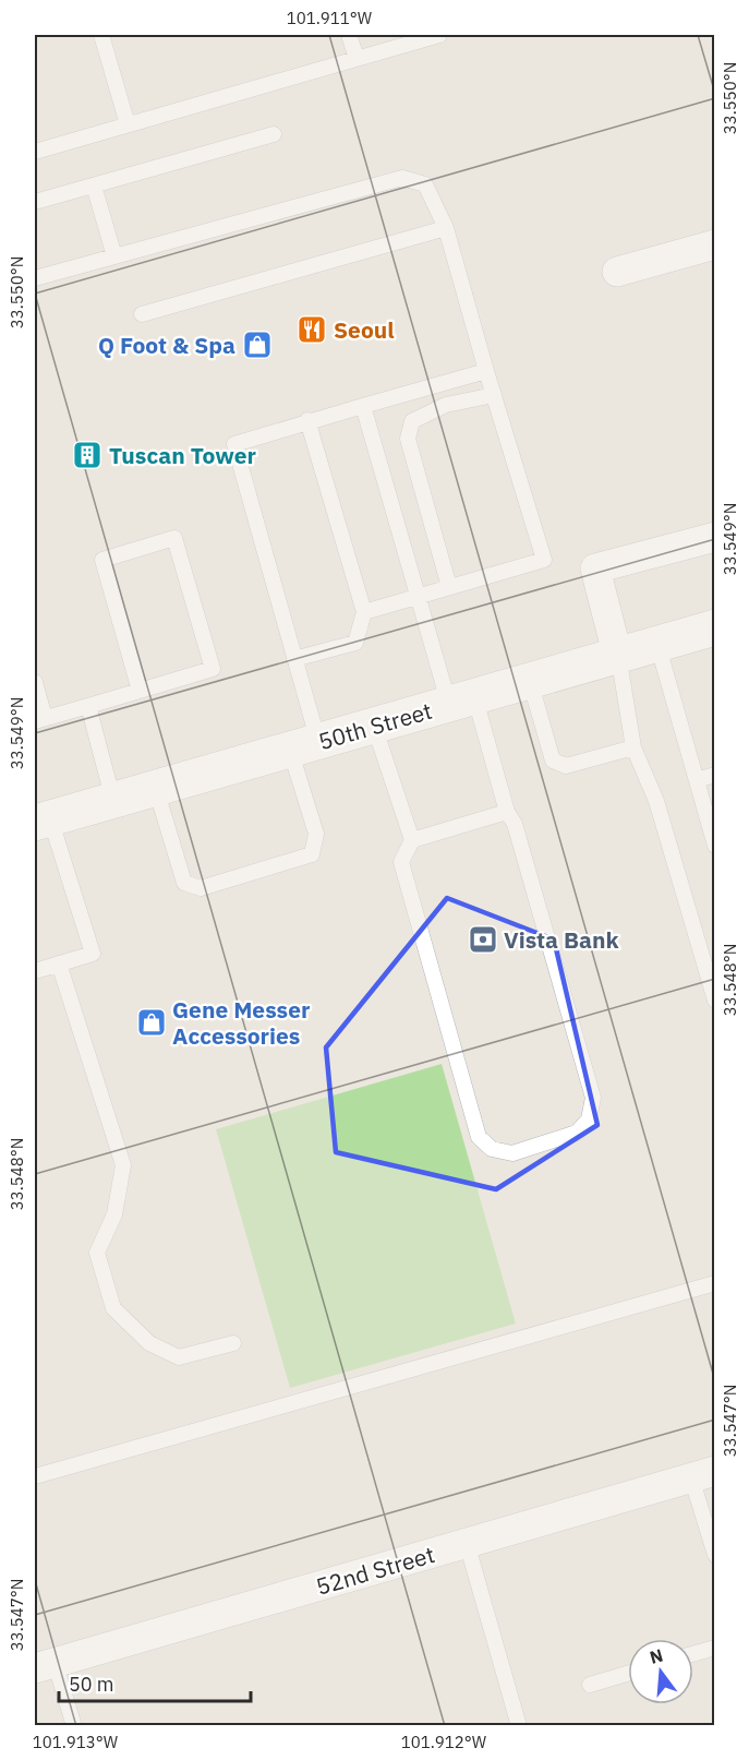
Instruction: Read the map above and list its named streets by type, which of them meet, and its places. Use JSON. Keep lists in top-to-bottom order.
{
  "streets": {
    "main road": ["50th Street"],
    "street": ["52nd Street"]
  },
  "places": {
    "restaurant": ["Seoul"],
    "shop": ["Q Foot & Spa", "Gene Messer Accessories"],
    "building": ["Tuscan Tower"],
    "bank": ["Vista Bank"]
  },
  "scale_bar": "50 m",
  "north": "top",
  "coordinates": [
    "101.911°W",
    "33.550°N",
    "33.549°N",
    "33.548°N",
    "33.547°N",
    "101.913°W",
    "101.912°W"
  ]
}
